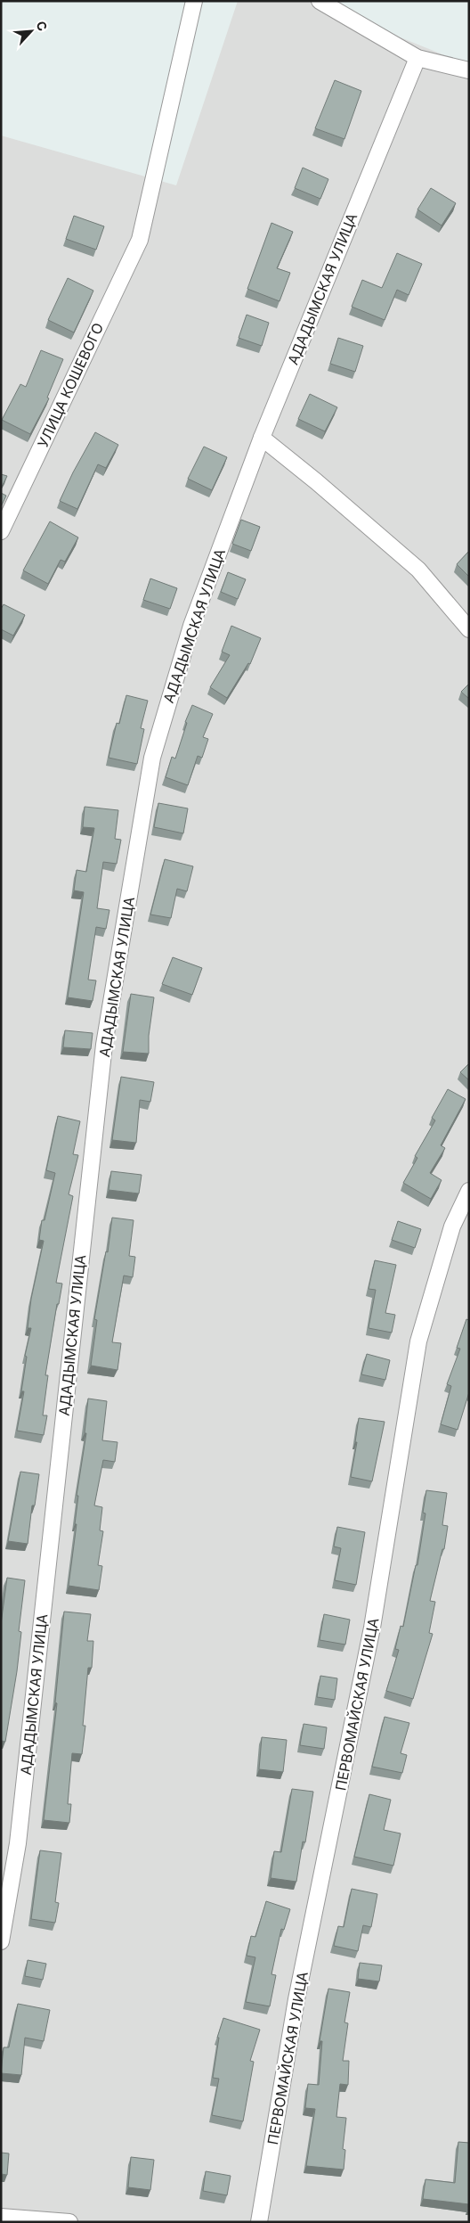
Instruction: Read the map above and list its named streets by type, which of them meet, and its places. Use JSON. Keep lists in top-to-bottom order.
{
  "streets": {
    "street": ["АДАДЫМСКАЯ УЛИЦА", "УЛИЦА КОШЕВОГО", "ПЕРВОМАЙСКАЯ УЛИЦА"]
  },
  "north": "top right"
}
